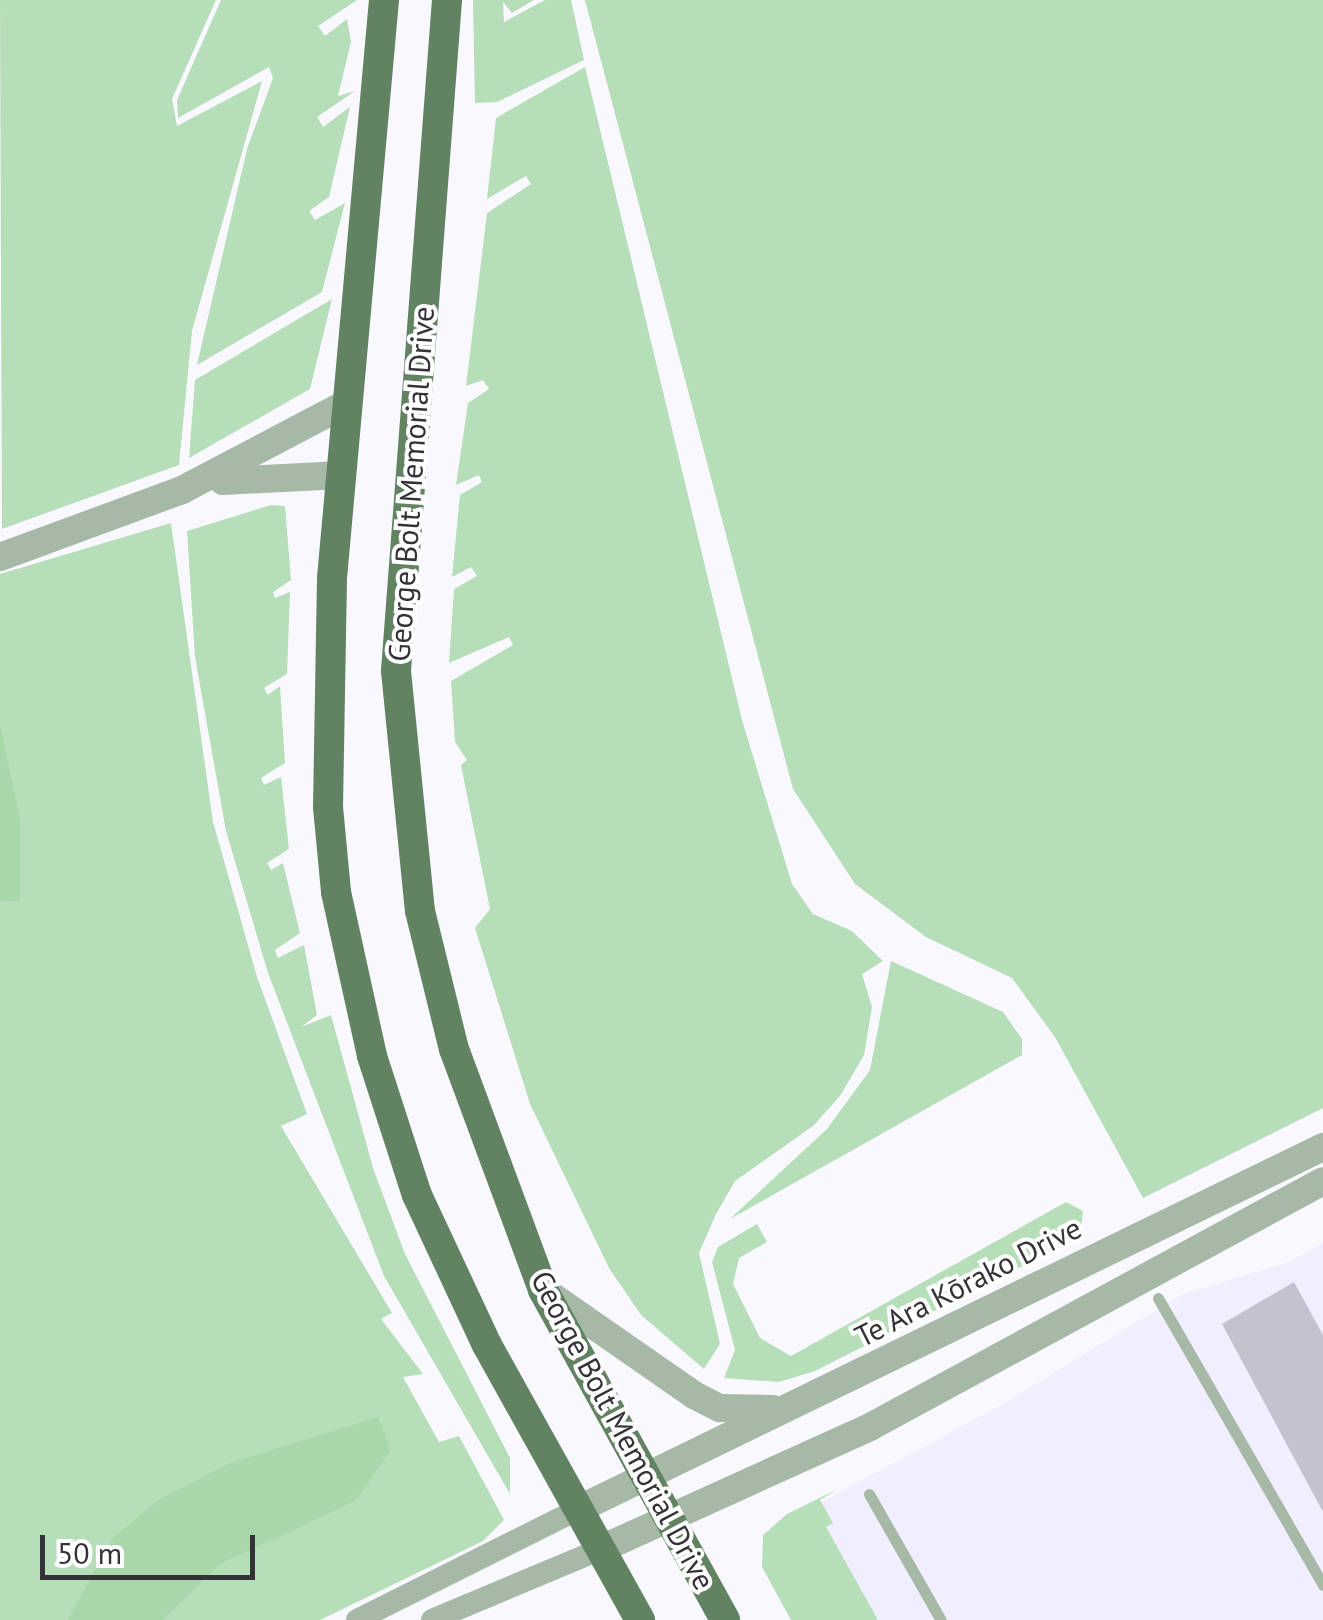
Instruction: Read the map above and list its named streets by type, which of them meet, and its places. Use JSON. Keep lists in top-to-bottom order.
{
  "streets": {
    "main road": ["George Bolt Memorial Drive"],
    "street": ["Te Ara Kōrako Drive"]
  },
  "crossings": [
    ["George Bolt Memorial Drive", "Te Ara Kōrako Drive"]
  ],
  "scale_bar": "50 m"
}
